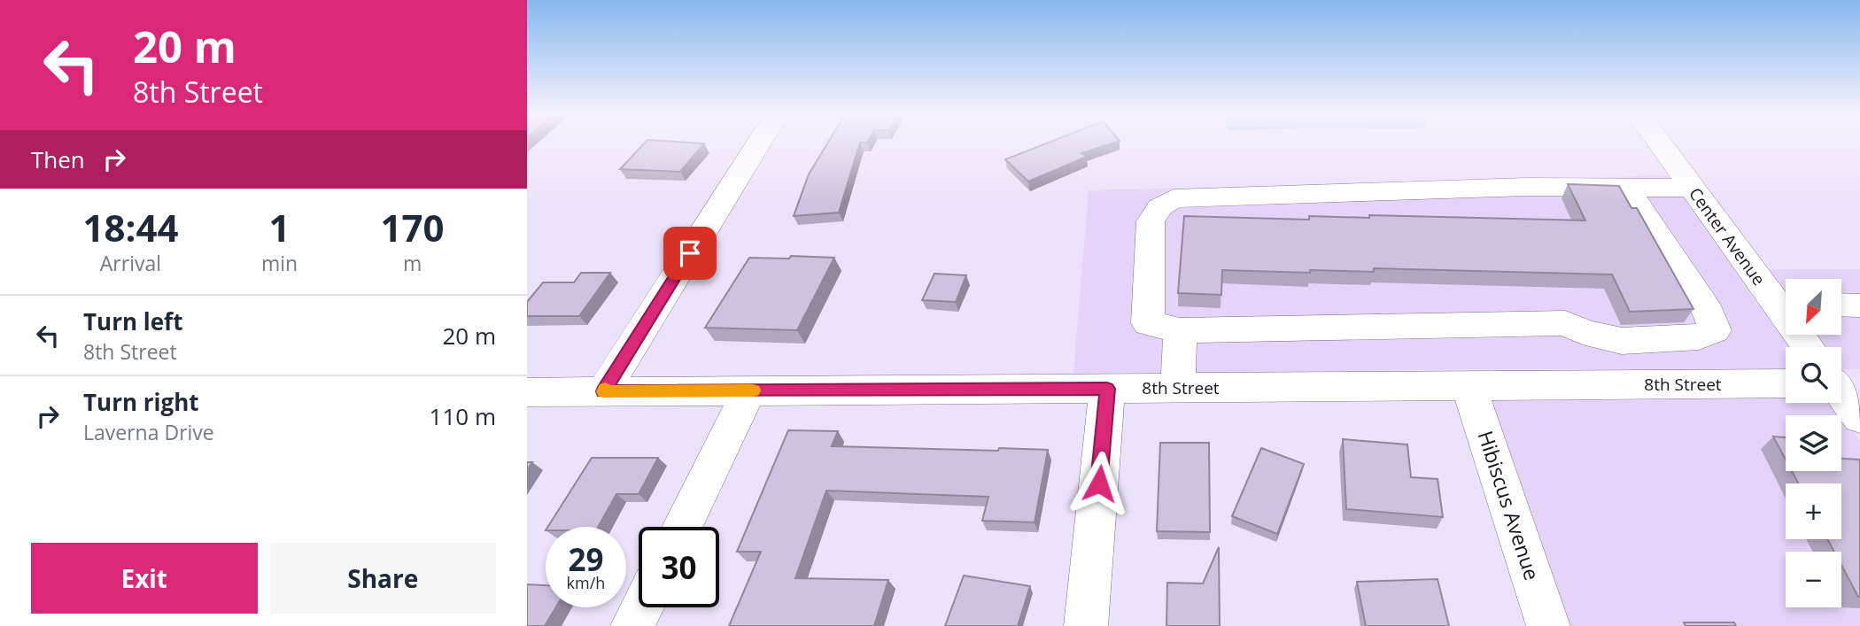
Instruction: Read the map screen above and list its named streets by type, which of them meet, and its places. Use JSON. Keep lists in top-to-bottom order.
{
  "streets": {
    "street": ["Center Avenue", "8th Street", "Hibiscus Avenue"]
  },
  "crossings": [
    ["8th Street", "Hibiscus Avenue"]
  ],
  "north": "bottom left",
  "page": {
    "turn": ["20 m", "8th Street"],
    "then": "Then",
    "eta": [
      "18:44",
      "Arrival",
      "1",
      "min",
      "170",
      "m"
    ],
    "map_buttons": ["+", "−"],
    "list": [
      {
        "name": "Turn left",
        "note": "8th Street",
        "value": "20 m"
      },
      {
        "name": "Turn right",
        "note": "Laverna Drive",
        "value": "110 m"
      }
    ],
    "speed": "29 km/h",
    "limit": "30",
    "buttons": ["Exit", "Share"]
  }
}
